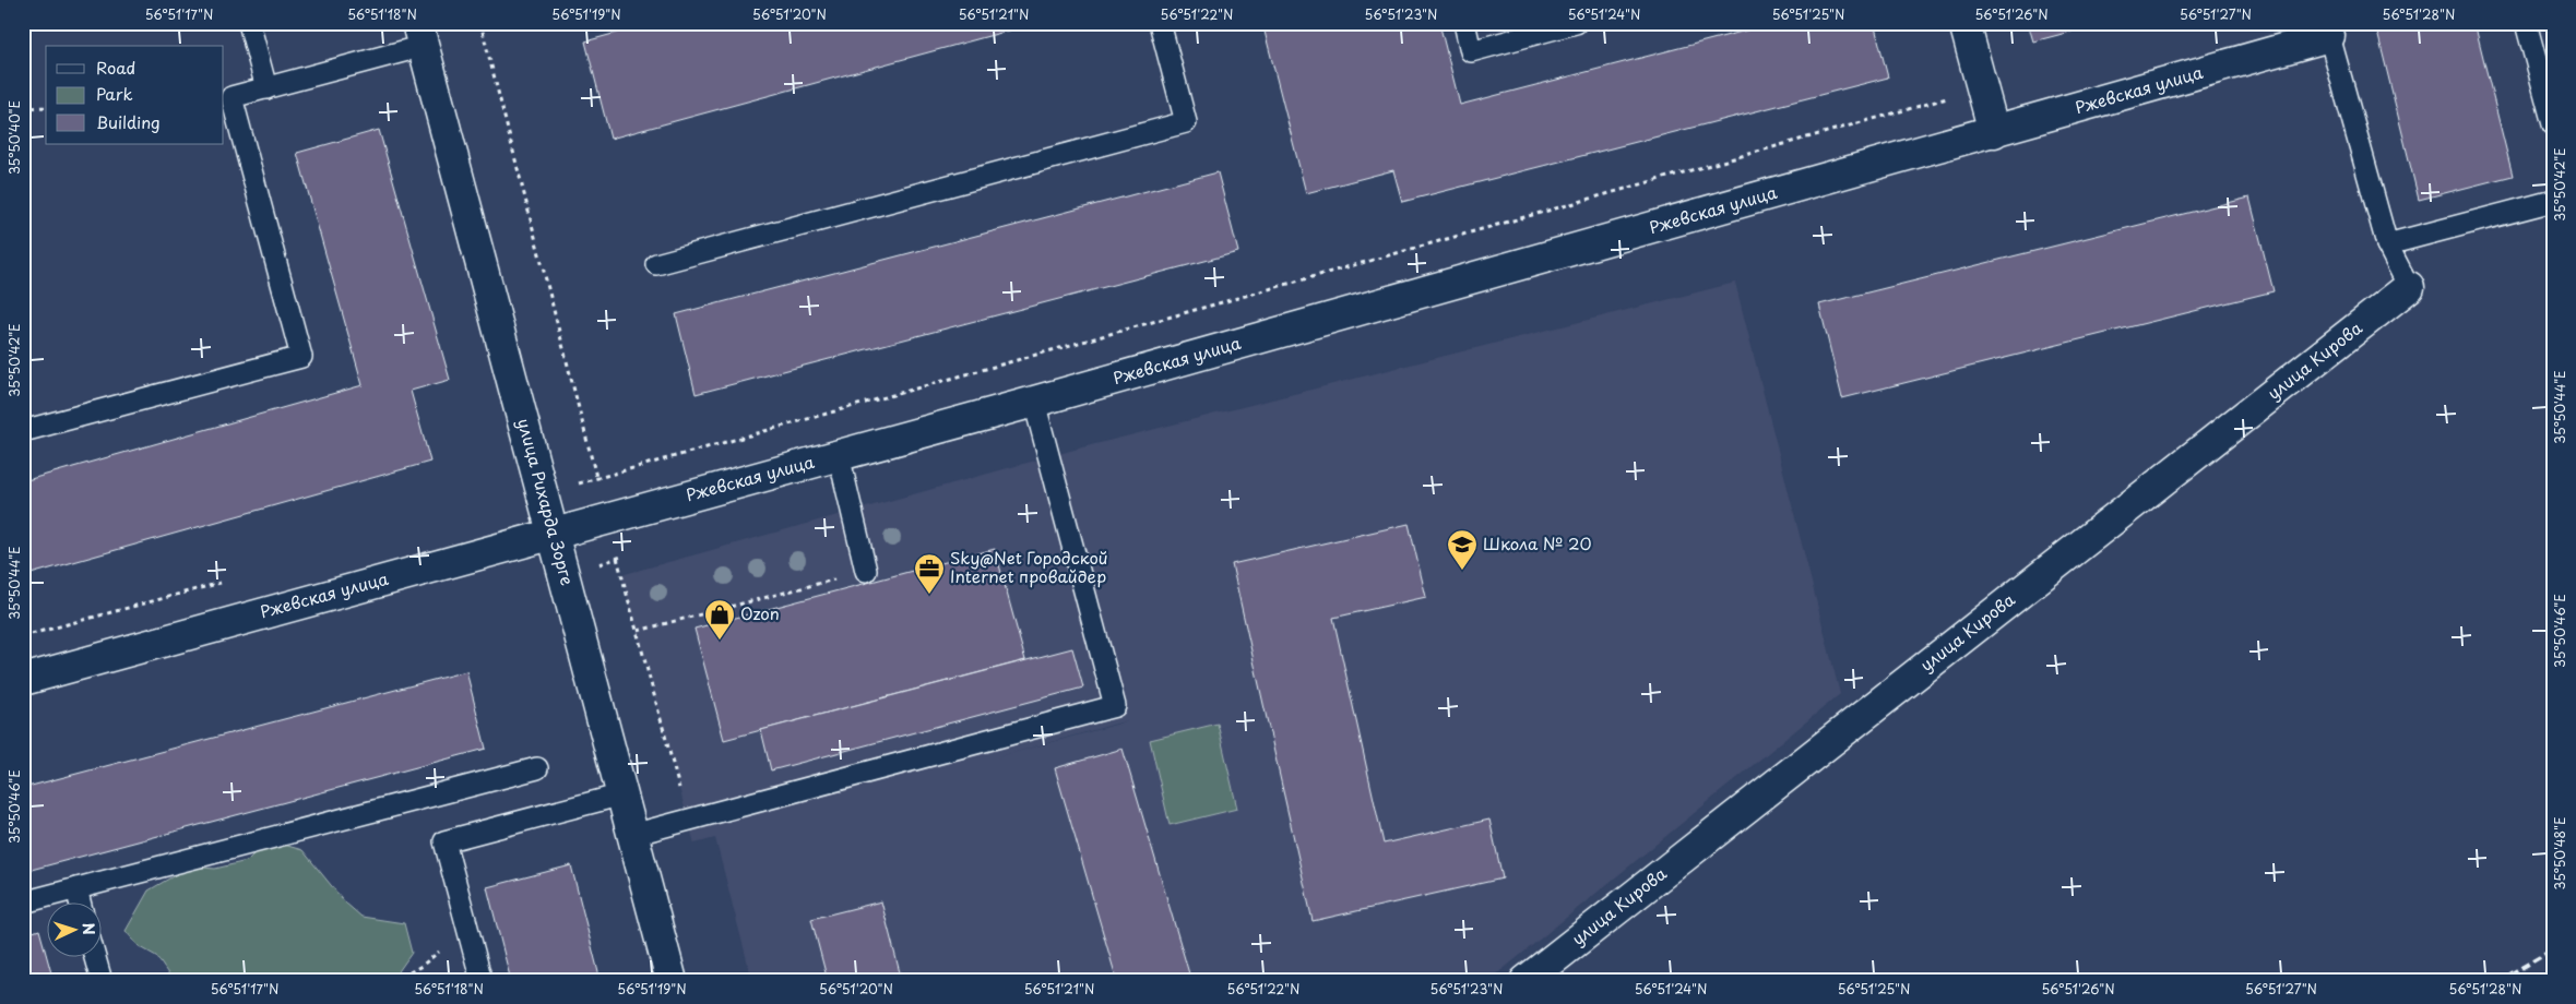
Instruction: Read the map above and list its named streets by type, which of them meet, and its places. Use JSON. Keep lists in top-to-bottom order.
{
  "streets": {
    "street": ["Ржевская улица", "улица Кирова", "улица Рихарда Зорге"]
  },
  "crossings": [
    ["Ржевская улица", "улица Рихарда Зорге"]
  ],
  "places": {
    "school or university": ["Школа № 20"],
    "office": ["Sky@Net Городской Internet провайдер"],
    "shop": ["Ozon"]
  },
  "legend": ["Road", "Park", "Building"],
  "north": "right",
  "coordinates": [
    "56°51'17\"N",
    "56°51'18\"N",
    "56°51'19\"N",
    "56°51'20\"N",
    "56°51'21\"N",
    "56°51'22\"N",
    "56°51'23\"N",
    "56°51'24\"N",
    "56°51'25\"N",
    "56°51'26\"N",
    "56°51'27\"N",
    "56°51'28\"N",
    "35°50'40\"E",
    "35°50'42\"E",
    "35°50'44\"E",
    "35°50'46\"E",
    "35°50'48\"E"
  ]
}
